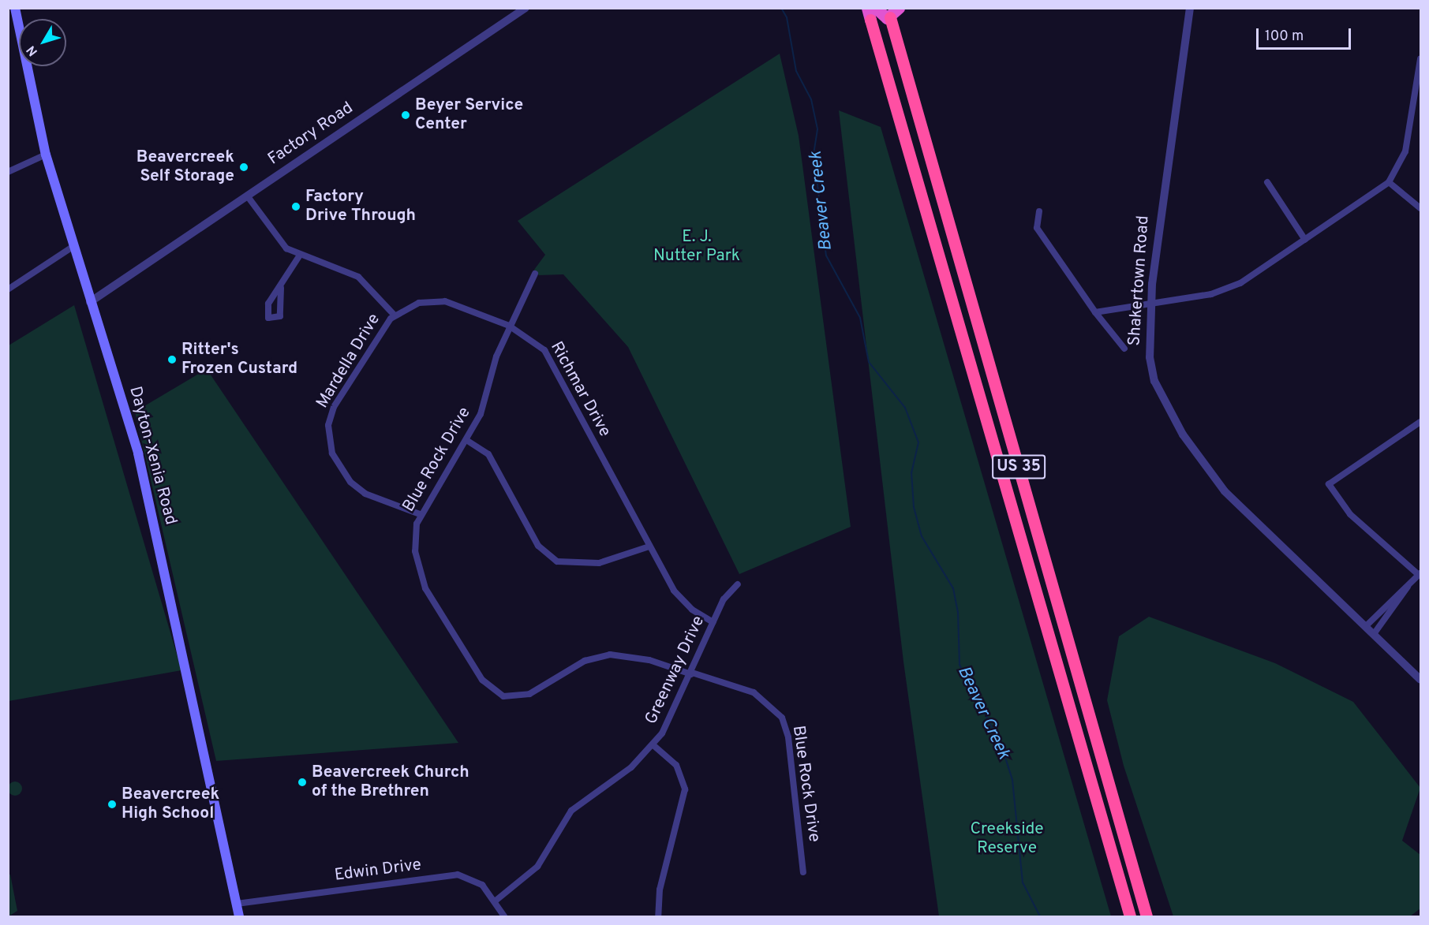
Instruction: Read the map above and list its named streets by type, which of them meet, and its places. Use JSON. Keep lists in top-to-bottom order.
{
  "streets": {
    "highway": ["US 35"],
    "main road": ["Dayton-Xenia Road"],
    "street": [
      "Factory Road",
      "Shakertown Road",
      "Mardella Drive",
      "Richmar Drive",
      "Blue Rock Drive",
      "Greenway Drive",
      "Edwin Drive"
    ]
  },
  "crossings": [
    ["Factory Road", "Dayton-Xenia Road"],
    ["Mardella Drive", "Richmar Drive"],
    ["Mardella Drive", "Blue Rock Drive"],
    ["Richmar Drive", "Blue Rock Drive"],
    ["Richmar Drive", "Greenway Drive"],
    ["Dayton-Xenia Road", "Edwin Drive"],
    ["Blue Rock Drive", "Greenway Drive"],
    ["Greenway Drive", "Edwin Drive"]
  ],
  "water": ["Beaver Creek"],
  "parks": ["E. J. Nutter Park", "Creekside Reserve"],
  "places": [
    "Beyer Service Center",
    "Beavercreek Self Storage",
    "Factory Drive Through",
    "Ritter's Frozen Custard",
    "Beavercreek Church of the Brethren",
    "Beavercreek High School"
  ],
  "scale_bar": "100 m",
  "north": "bottom left"
}
